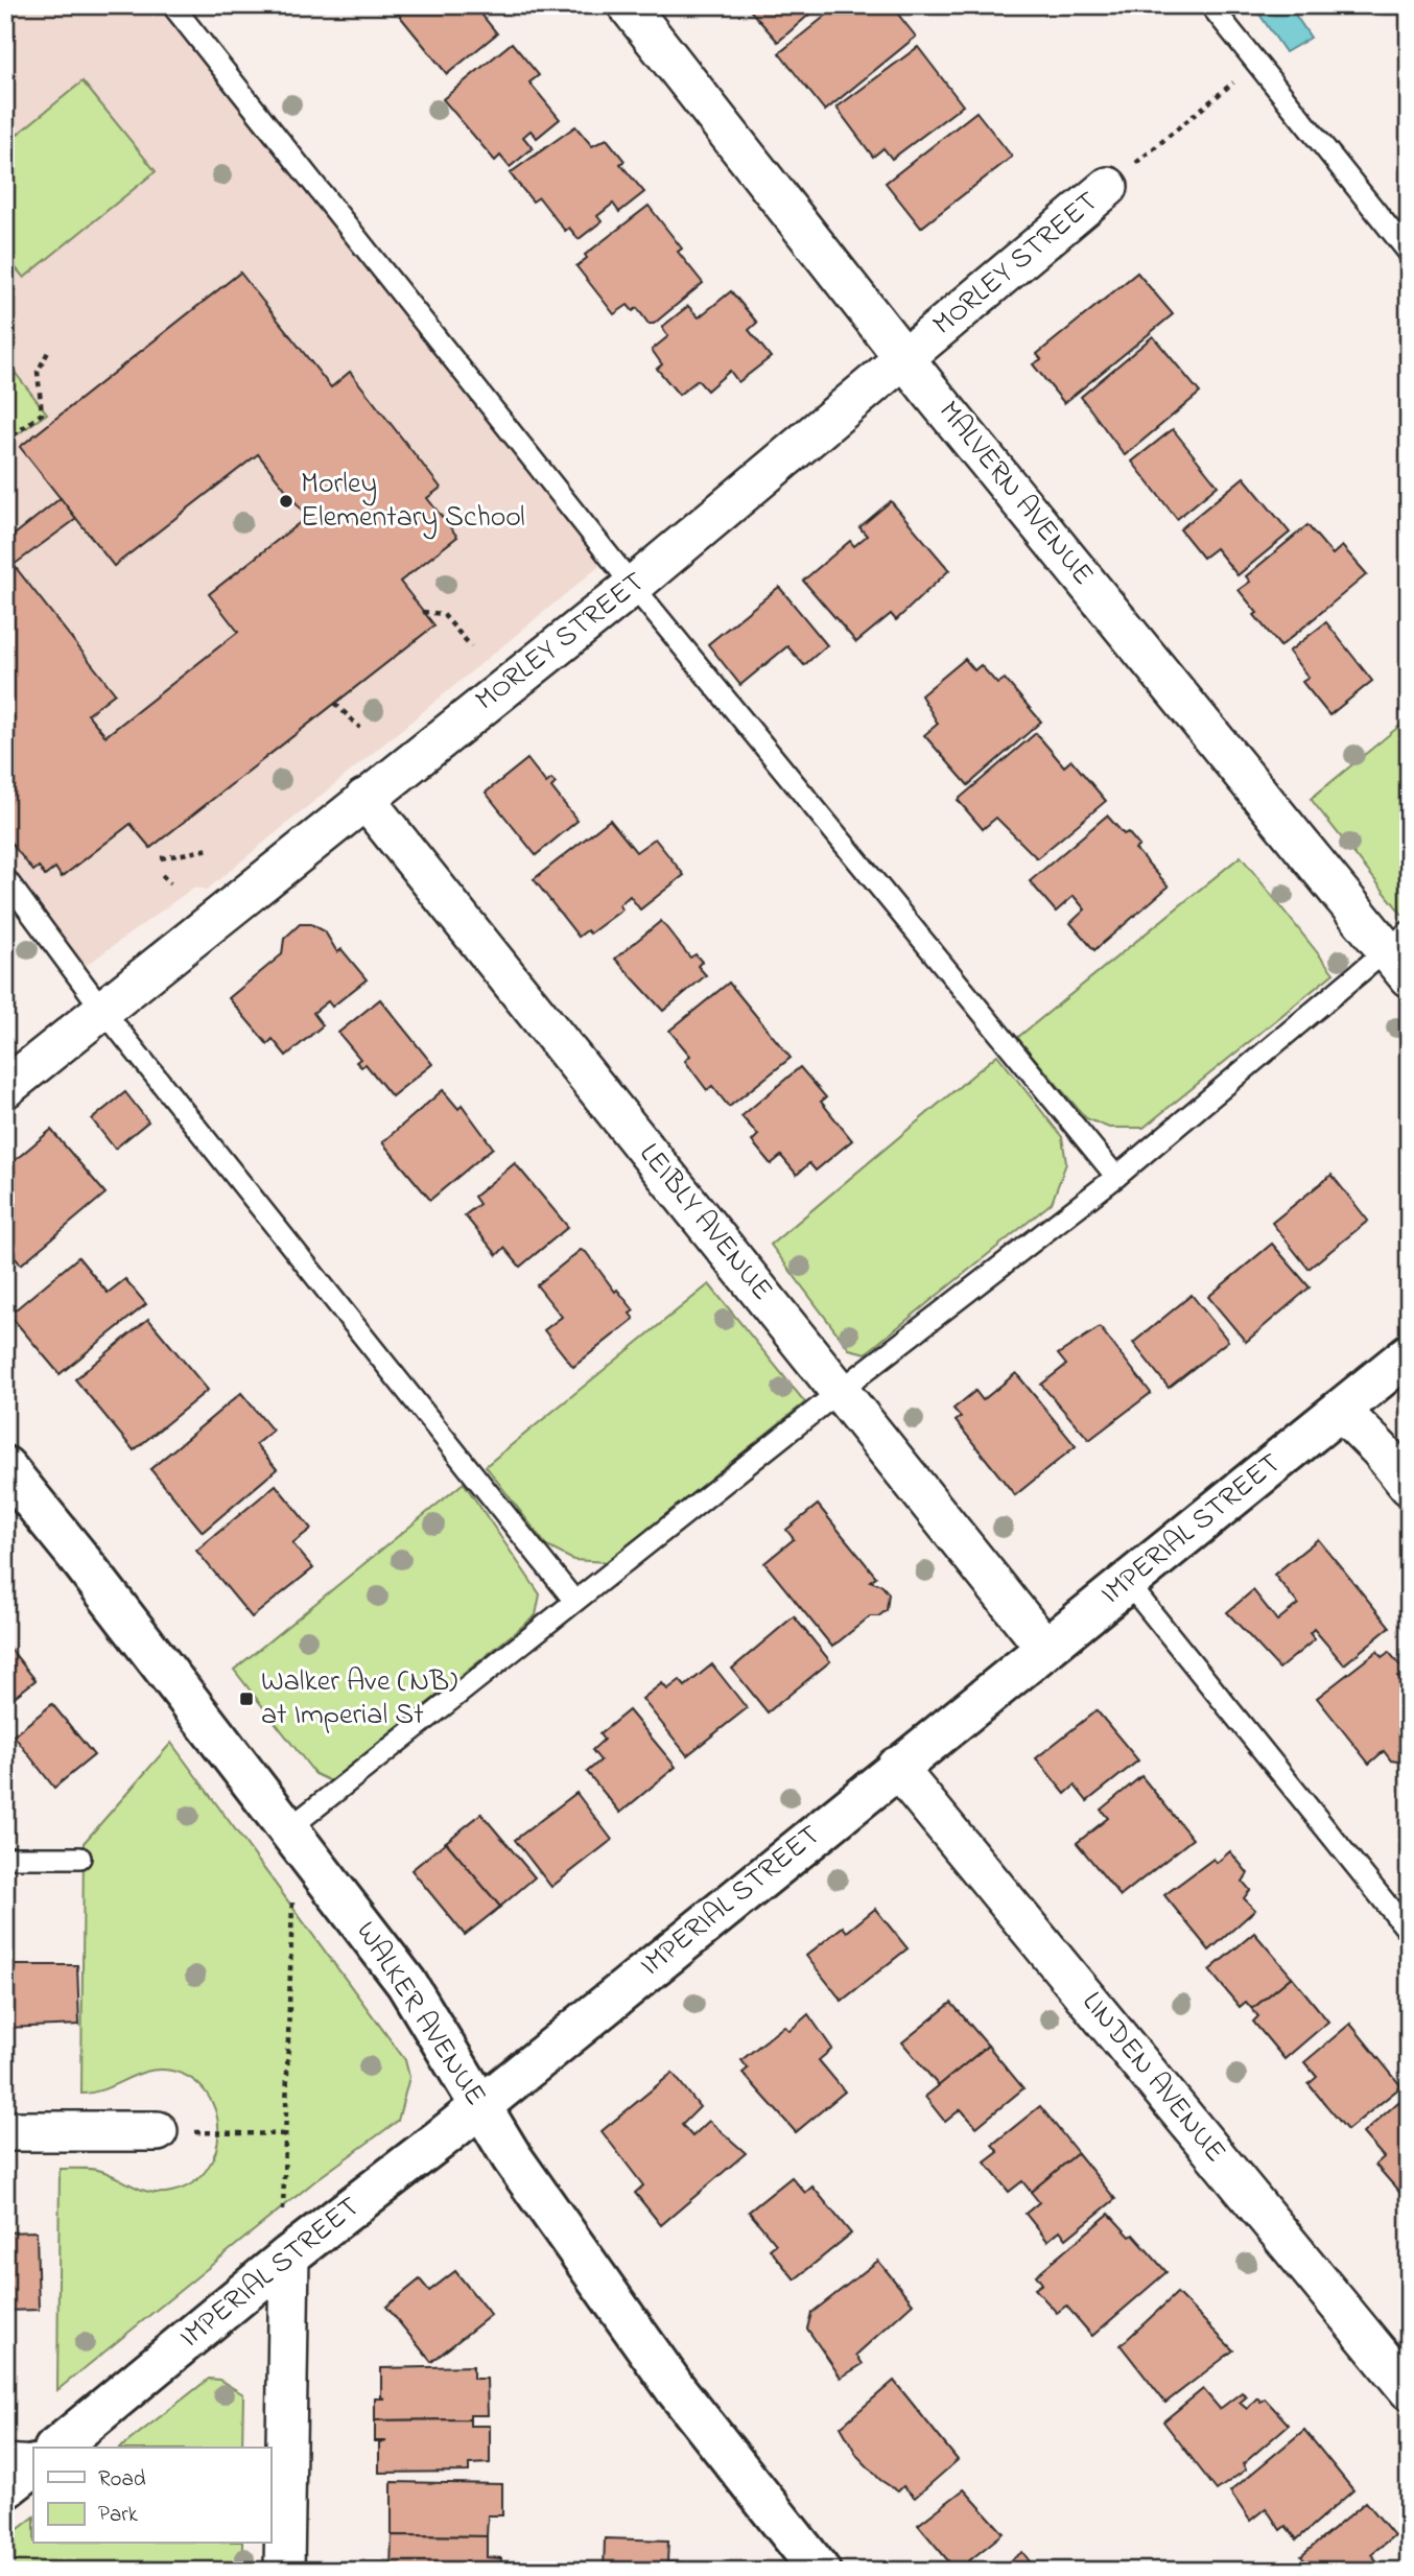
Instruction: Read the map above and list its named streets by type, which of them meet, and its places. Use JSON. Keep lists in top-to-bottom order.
{
  "streets": {
    "street": [
      "MORLEY STREET",
      "MALVERN AVENUE",
      "LEIBLY AVENUE",
      "IMPERIAL STREET",
      "WALKER AVENUE",
      "LINDEN AVENUE"
    ]
  },
  "crossings": [
    ["MORLEY STREET", "MALVERN AVENUE"],
    ["MORLEY STREET", "LEIBLY AVENUE"],
    ["LEIBLY AVENUE", "IMPERIAL STREET"],
    ["IMPERIAL STREET", "WALKER AVENUE"],
    ["IMPERIAL STREET", "LINDEN AVENUE"]
  ],
  "places": {
    "other": ["Morley Elementary School"],
    "transit": ["Walker Ave (NB) at Imperial St"]
  },
  "legend": ["Road", "Park"]
}
